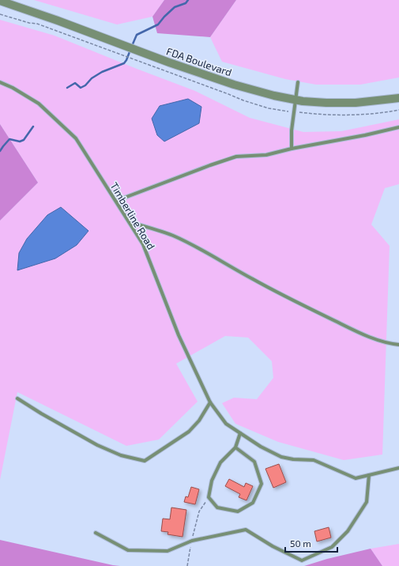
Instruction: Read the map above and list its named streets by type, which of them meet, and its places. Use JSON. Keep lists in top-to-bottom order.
{
  "streets": {
    "street": ["FDA Boulevard"],
    "lane": ["Timberline Road"]
  },
  "scale_bar": "50 m"
}
